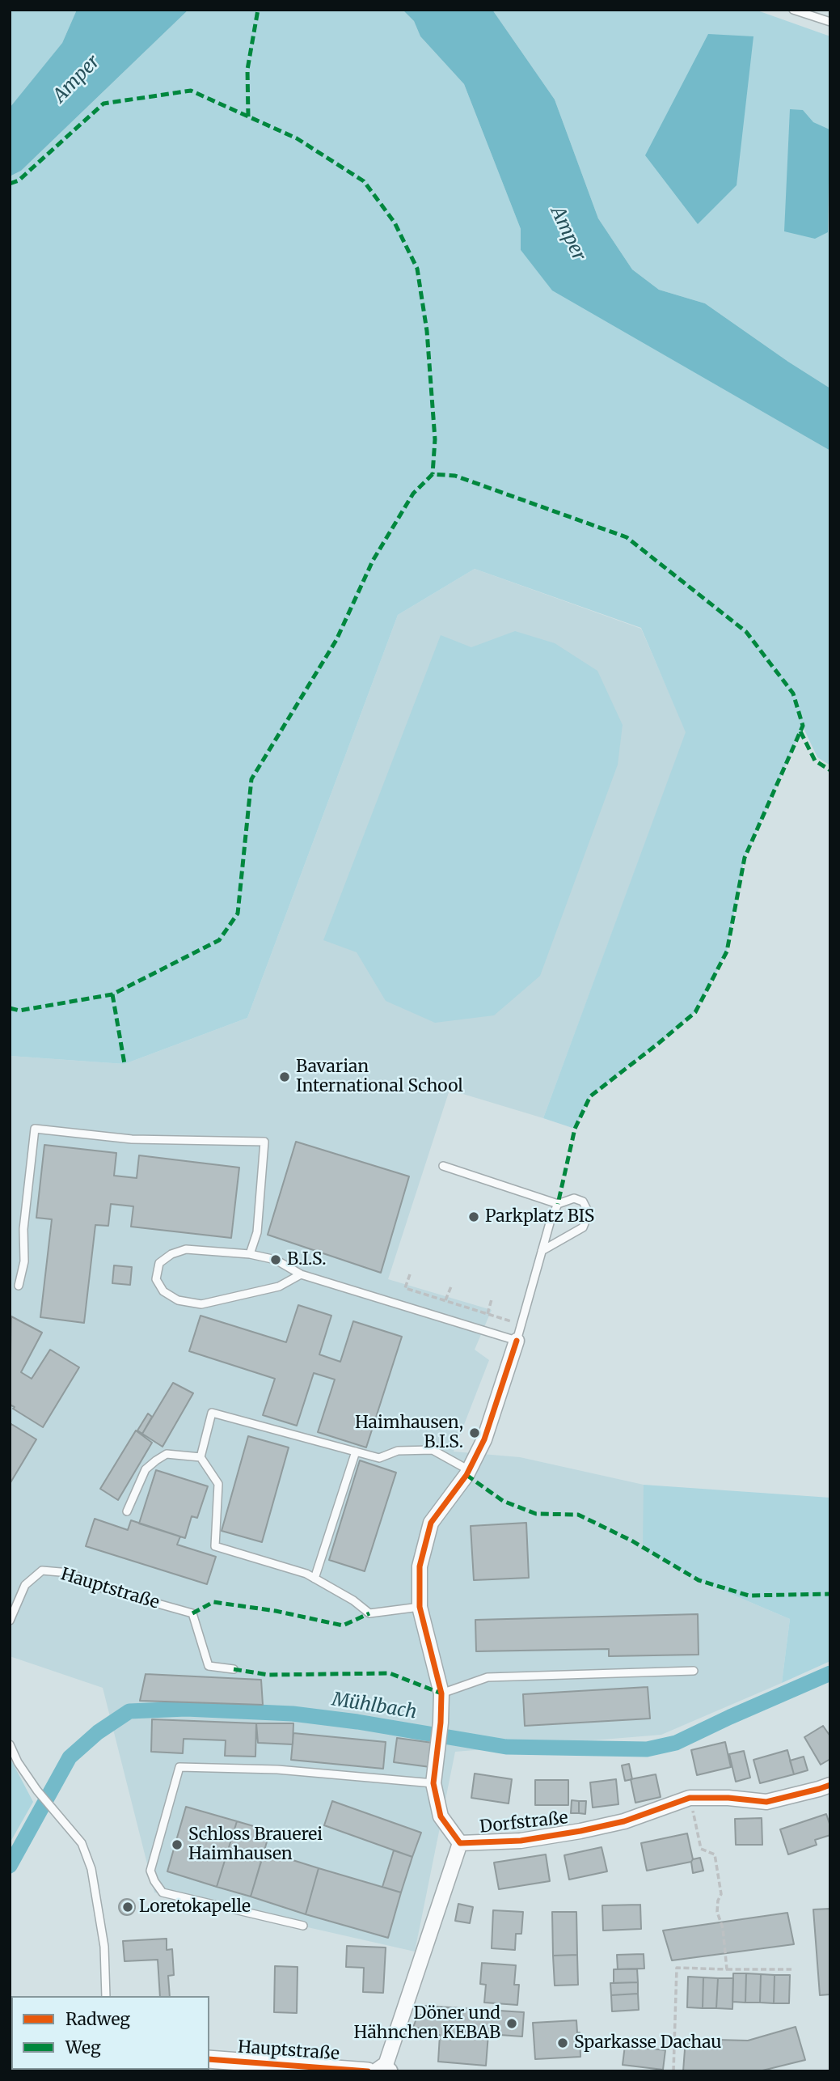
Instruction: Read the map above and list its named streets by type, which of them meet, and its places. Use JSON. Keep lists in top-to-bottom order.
{
  "streets": {
    "street": ["Hauptstraße", "Dorfstraße"]
  },
  "water": ["Amper", "Mühlbach"],
  "places": [
    "Bavarian International School",
    "Parkplatz BIS",
    "B.I.S.",
    "Haimhausen, B.I.S.",
    "Schloss Brauerei Haimhausen",
    "Loretokapelle",
    "Döner und Hähnchen KEBAB",
    "Sparkasse Dachau"
  ],
  "legend": ["Radweg", "Weg"]
}
